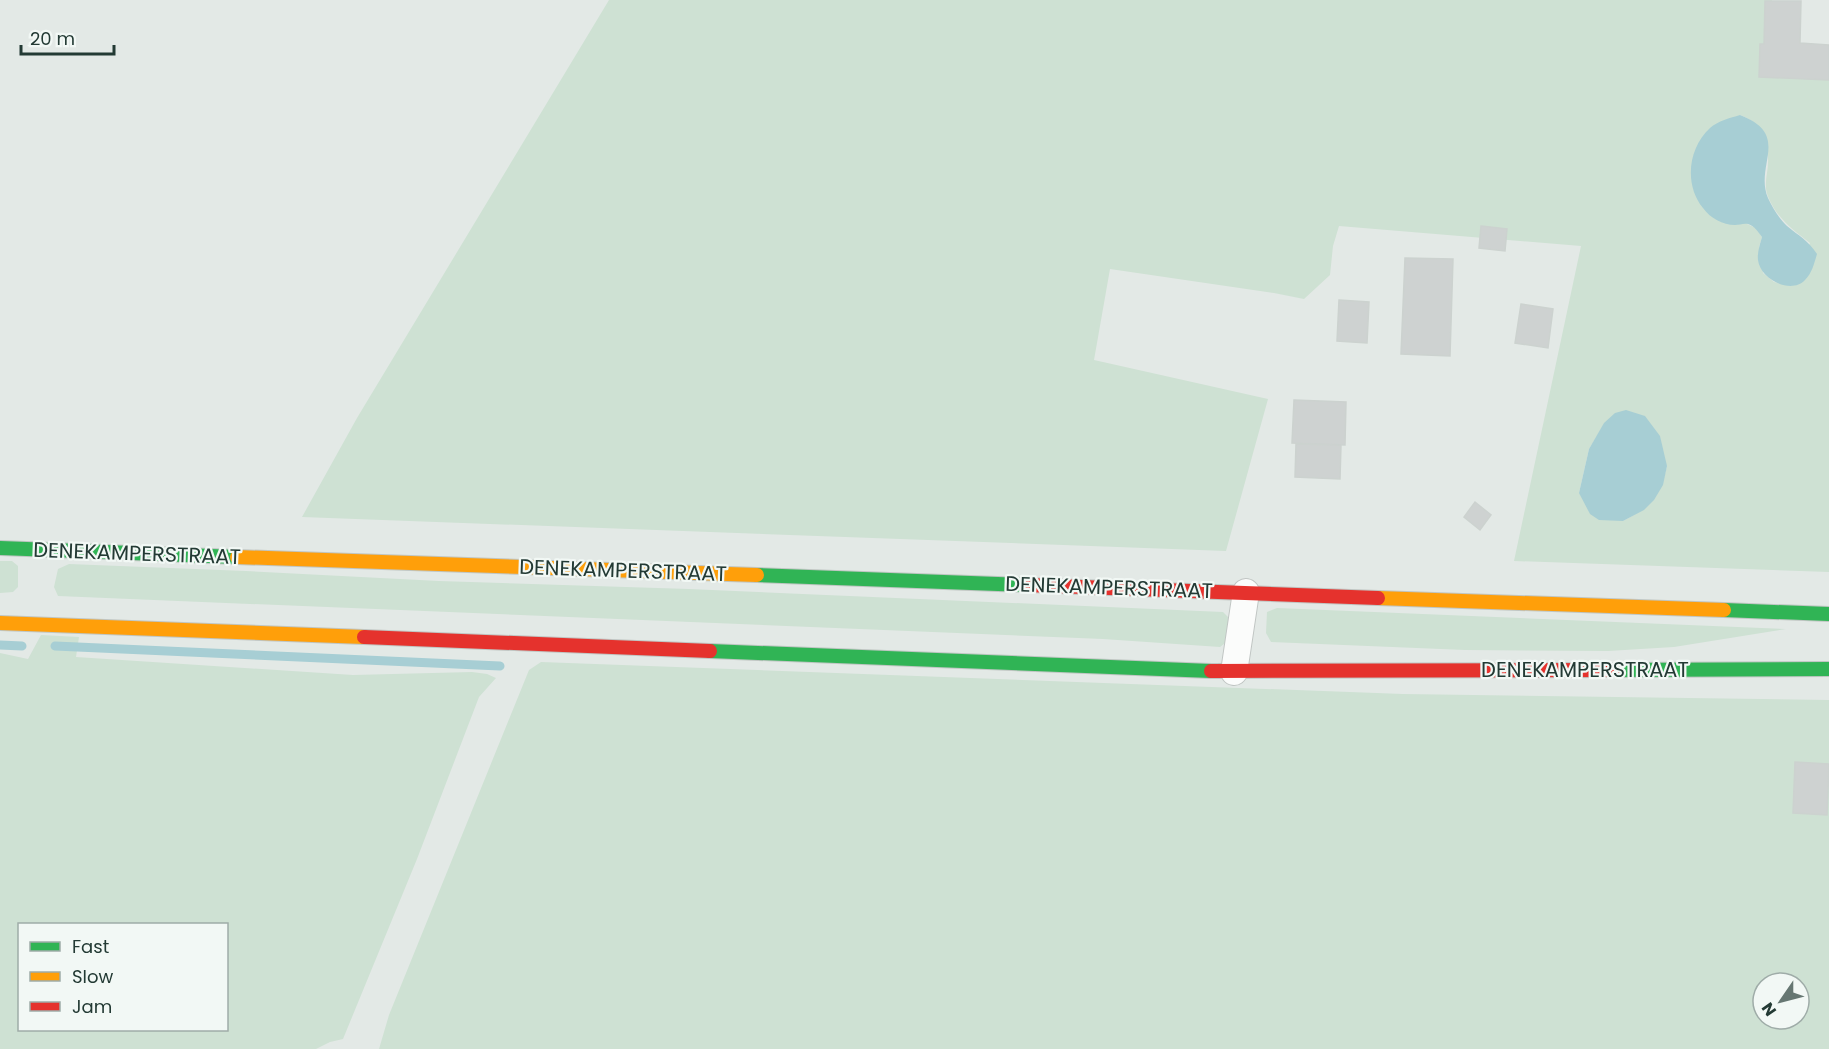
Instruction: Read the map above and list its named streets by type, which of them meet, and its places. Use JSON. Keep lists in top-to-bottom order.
{
  "streets": {
    "main road": ["DENEKAMPERSTRAAT"]
  },
  "legend": ["Fast", "Slow", "Jam"],
  "scale_bar": "20 m",
  "north": "bottom left"
}
